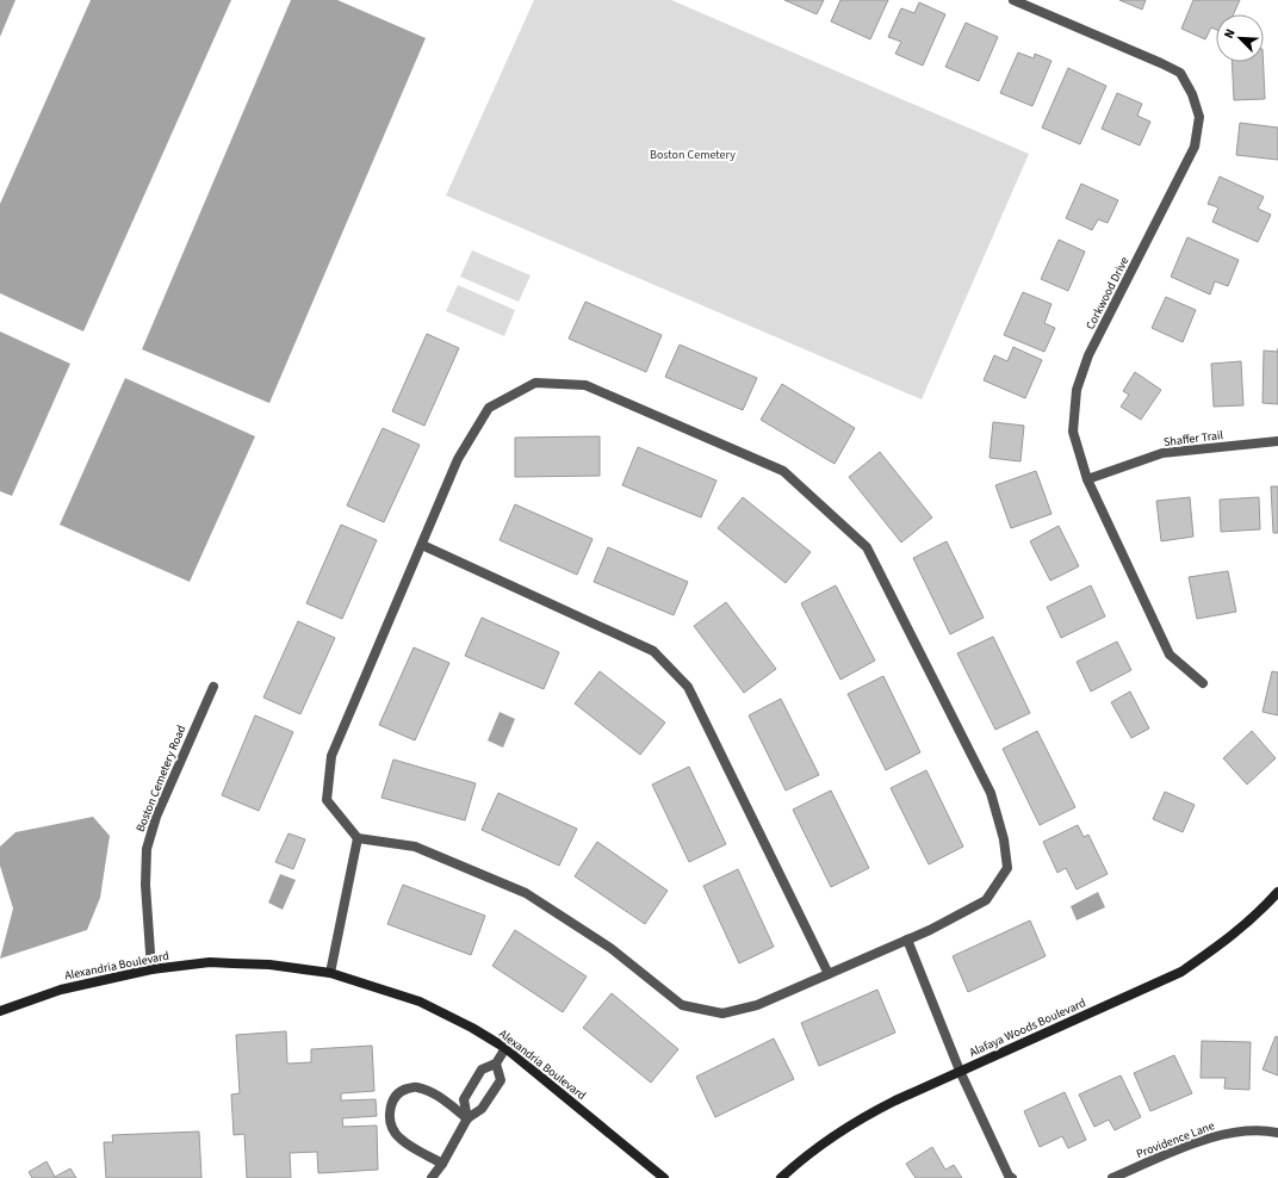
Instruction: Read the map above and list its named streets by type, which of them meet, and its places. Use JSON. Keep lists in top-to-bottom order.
{
  "streets": {
    "street": [
      "Corkwood Drive",
      "Shaffer Trail",
      "Boston Cemetery Road",
      "Alexandria Boulevard",
      "Alafaya Woods Boulevard",
      "Providence Lane"
    ]
  },
  "crossings": [
    ["Corkwood Drive", "Shaffer Trail"],
    ["Boston Cemetery Road", "Alexandria Boulevard"]
  ],
  "parks": ["Boston Cemetery"],
  "north": "top left"
}
